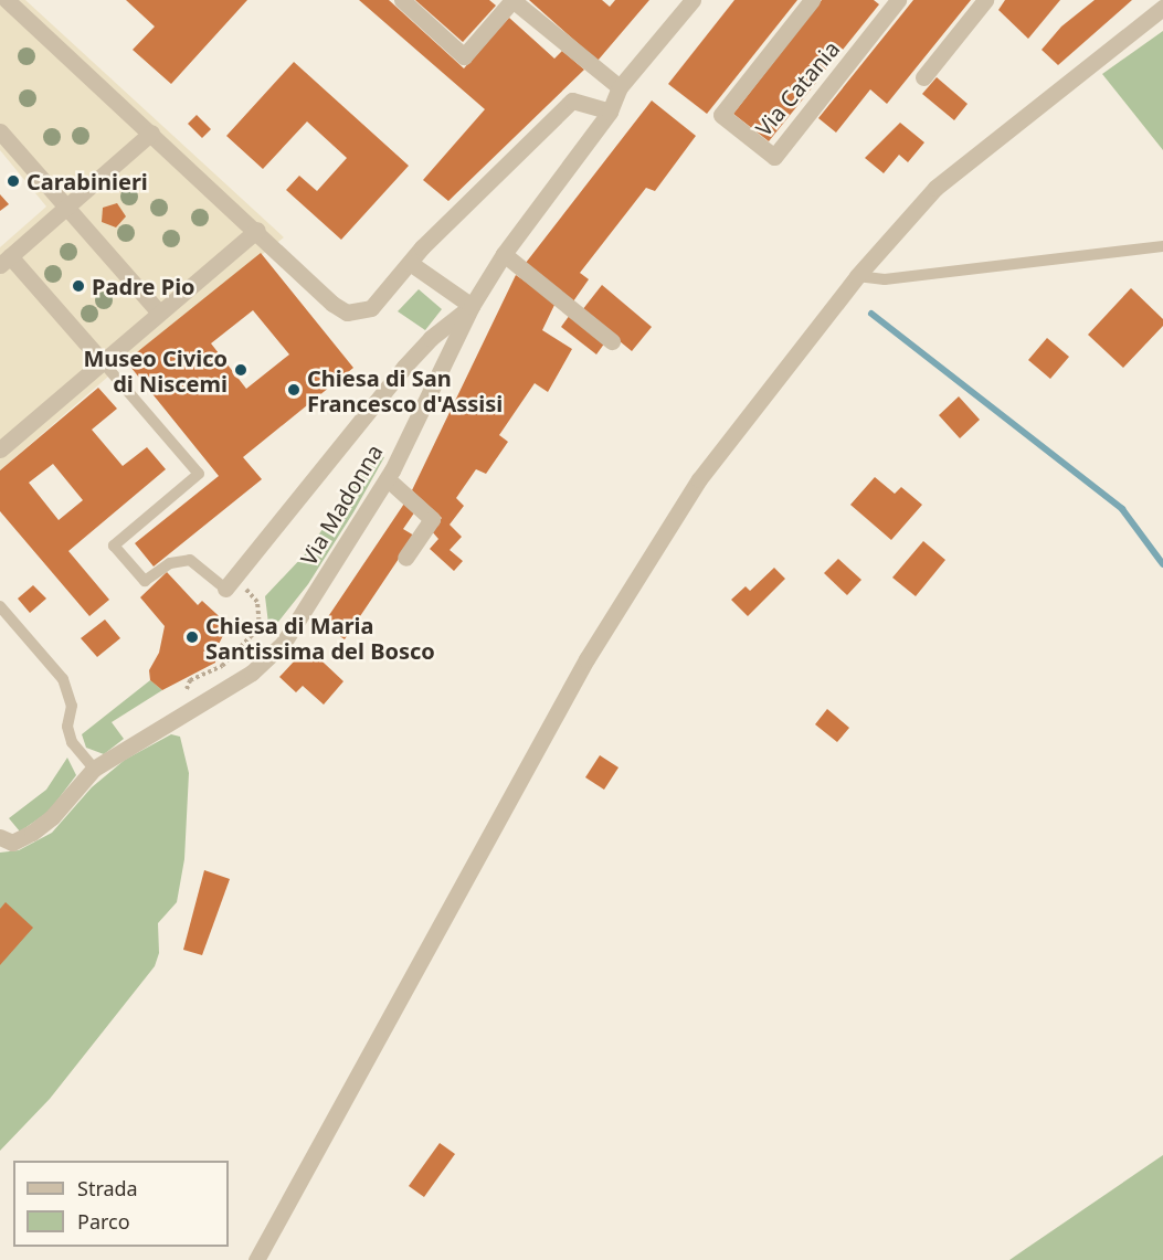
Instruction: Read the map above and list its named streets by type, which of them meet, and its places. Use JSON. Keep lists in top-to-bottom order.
{
  "streets": {
    "street": ["Via Catania", "Via Madonna"]
  },
  "places": [
    "Carabinieri",
    "Padre Pio",
    "Museo Civico di Niscemi",
    "Chiesa di San Francesco d'Assisi",
    "Chiesa di Maria Santissima del Bosco"
  ],
  "legend": ["Strada", "Parco"]
}
